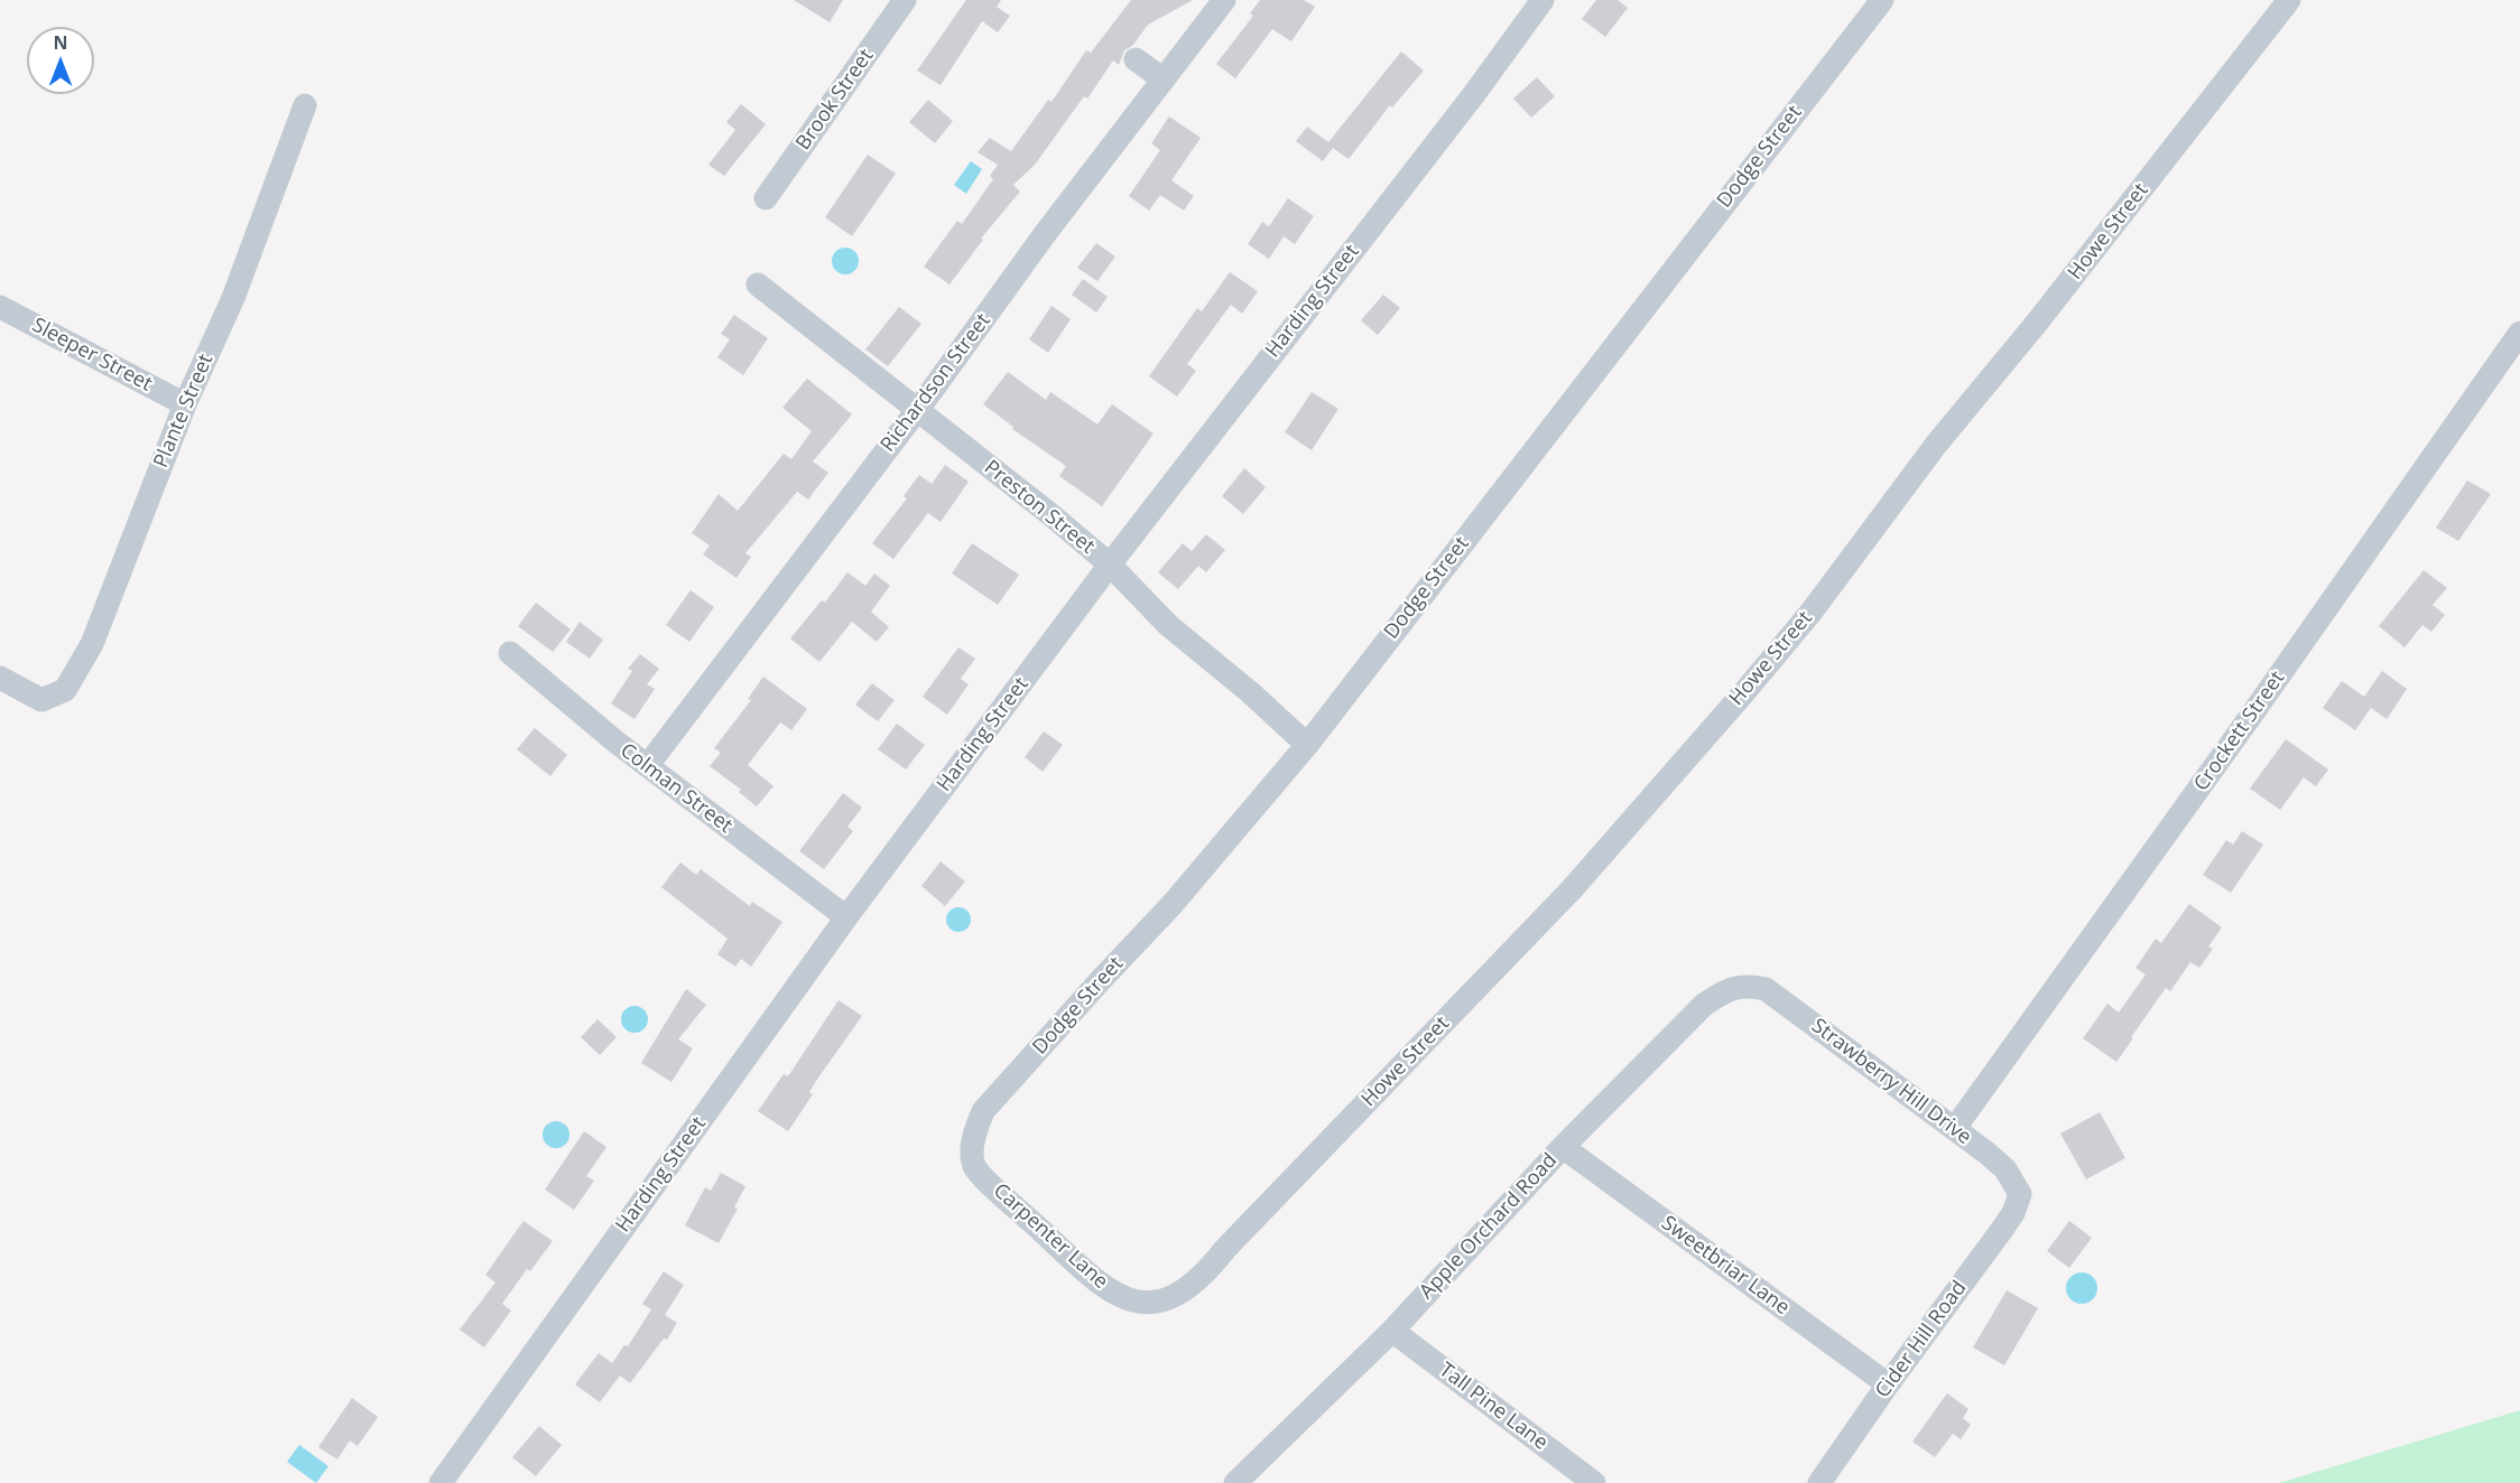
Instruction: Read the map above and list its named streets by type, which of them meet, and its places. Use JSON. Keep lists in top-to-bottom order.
{
  "streets": {
    "street": [
      "Brook Street",
      "Dodge Street",
      "Howe Street",
      "Harding Street",
      "Sleeper Street",
      "Richardson Street",
      "Plante Street",
      "Preston Street",
      "Crockett Street",
      "Colman Street",
      "Strawberry Hill Drive",
      "Apple Orchard Road",
      "Carpenter Lane",
      "Sweetbriar Lane",
      "Cider Hill Road",
      "Tall Pine Lane"
    ]
  },
  "crossings": [
    ["Dodge Street", "Preston Street"],
    ["Dodge Street", "Carpenter Lane"],
    ["Howe Street", "Carpenter Lane"],
    ["Harding Street", "Preston Street"],
    ["Harding Street", "Colman Street"],
    ["Sleeper Street", "Plante Street"],
    ["Richardson Street", "Preston Street"],
    ["Richardson Street", "Colman Street"],
    ["Crockett Street", "Strawberry Hill Drive"],
    ["Strawberry Hill Drive", "Apple Orchard Road"],
    ["Strawberry Hill Drive", "Cider Hill Road"],
    ["Apple Orchard Road", "Sweetbriar Lane"],
    ["Apple Orchard Road", "Tall Pine Lane"],
    ["Sweetbriar Lane", "Cider Hill Road"]
  ],
  "north": "top"
}
